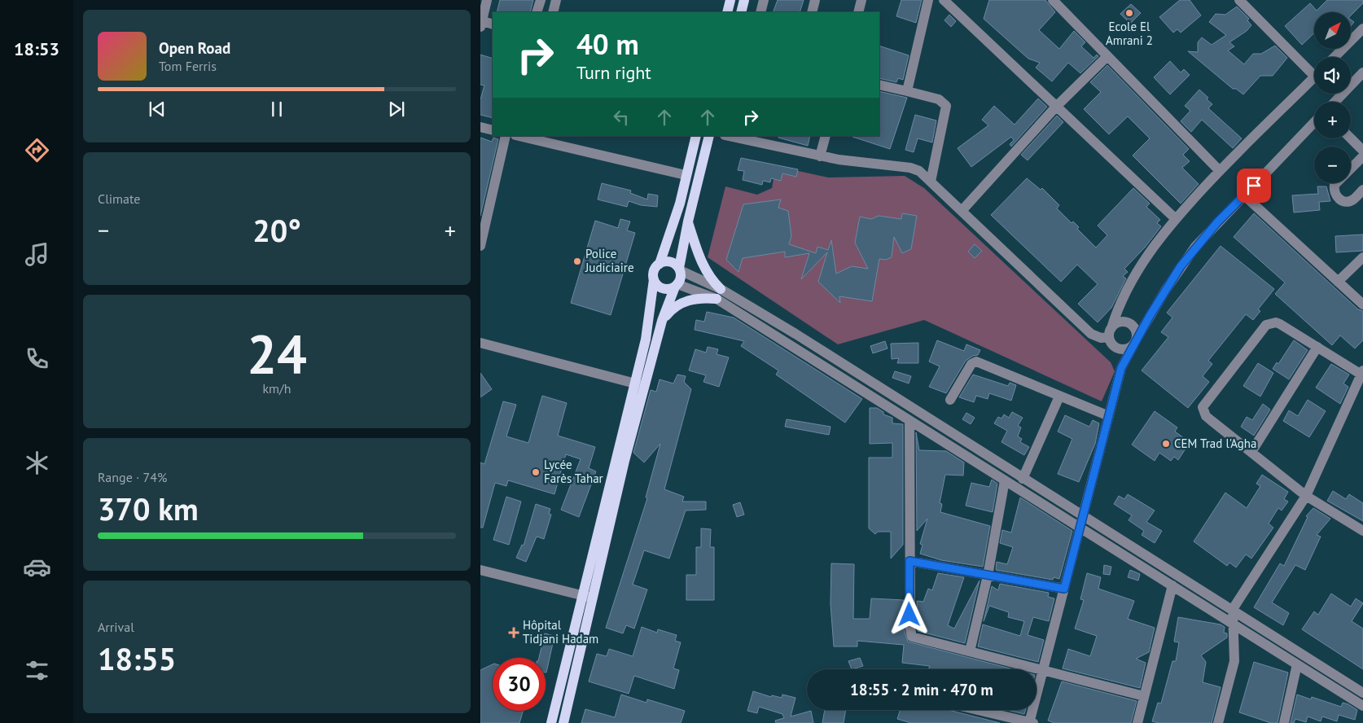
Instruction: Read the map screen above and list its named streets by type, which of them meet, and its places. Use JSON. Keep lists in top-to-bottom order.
{
  "places": {
    "other": [
      "Ecole El Amrani 2",
      "Police Judiciaire",
      "CEM Trad l'Agha",
      "Lycée Farès Tahar"
    ],
    "health": ["Hôpital Tidjani Hadam"]
  },
  "north": "top right",
  "page": {
    "tabs": "18:53",
    "map_buttons": ["+", "−"],
    "turn": ["40 m", "Turn right"],
    "song": ["Open Road", "Tom Ferris"],
    "tile": [
      "Climate",
      ["24", "km/h"],
      ["Range · 74%", "370 km"],
      ["Arrival", "18:55"]
    ],
    "heat": ["−", "20°", "+"],
    "limit": "30",
    "trip": "18:55 · 2 min · 470 m"
  }
}
